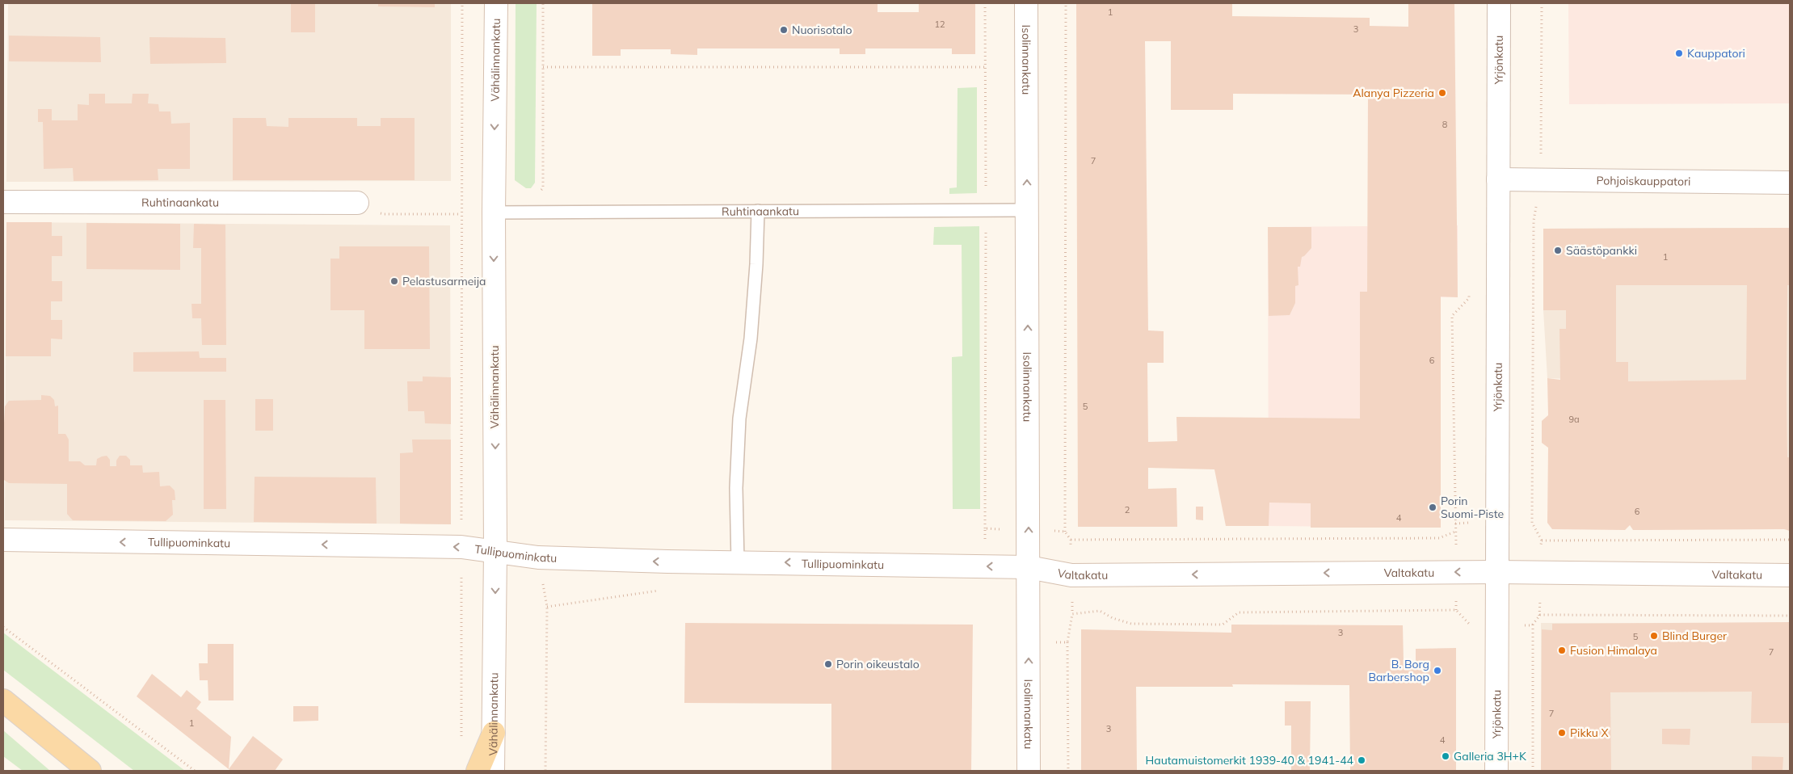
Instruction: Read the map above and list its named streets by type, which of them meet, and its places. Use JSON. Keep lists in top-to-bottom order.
{
  "streets": {
    "street": [
      "Vähälinnankatu",
      "Isolinnankatu",
      "Yrjönkatu",
      "Pohjoiskauppatori",
      "Ruhtinaankatu",
      "Tullipuominkatu",
      "Valtakatu"
    ]
  },
  "crossings": [
    ["Vähälinnankatu", "Ruhtinaankatu"],
    ["Vähälinnankatu", "Tullipuominkatu"],
    ["Isolinnankatu", "Ruhtinaankatu"],
    ["Isolinnankatu", "Tullipuominkatu"],
    ["Isolinnankatu", "Valtakatu"],
    ["Yrjönkatu", "Pohjoiskauppatori"],
    ["Yrjönkatu", "Valtakatu"],
    ["Tullipuominkatu", "Valtakatu"]
  ],
  "one_way": [
    "Vähälinnankatu",
    "Isolinnankatu",
    "Tullipuominkatu",
    "Valtakatu"
  ],
  "places": [
    "Nuorisotalo",
    "Kauppatori",
    "Alanya Pizzeria",
    "Säästöpankki",
    "Pelastusarmeija",
    "Porin Suomi-Piste",
    "Blind Burger",
    "Fusion Himalaya",
    "Porin oikeustalo",
    "B. Borg Barbershop",
    "Pikku X",
    "Galleria 3H+K",
    "Hautamuistomerkit 1939-40 & 1941-44"
  ],
  "house_numbers": [
    "1",
    "12",
    "3",
    "8",
    "7",
    "1",
    "6",
    "5",
    "9a",
    "2",
    "6",
    "4",
    "3",
    "5",
    "7",
    "7",
    "1",
    "3",
    "4"
  ]
}
